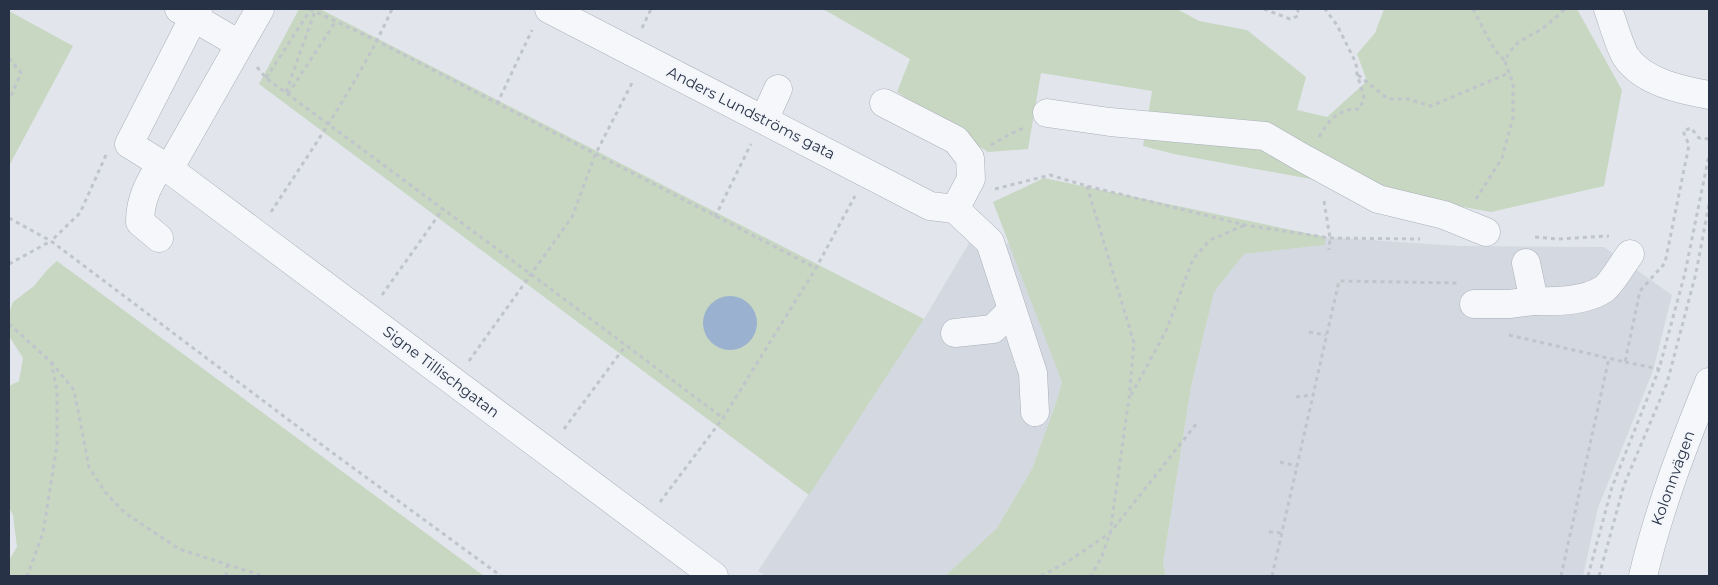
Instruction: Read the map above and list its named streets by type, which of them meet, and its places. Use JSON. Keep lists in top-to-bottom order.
{
  "streets": {
    "street": ["Anders Lundströms gata", "Signe Tillischgatan", "Kolonnvägen"]
  }
}
